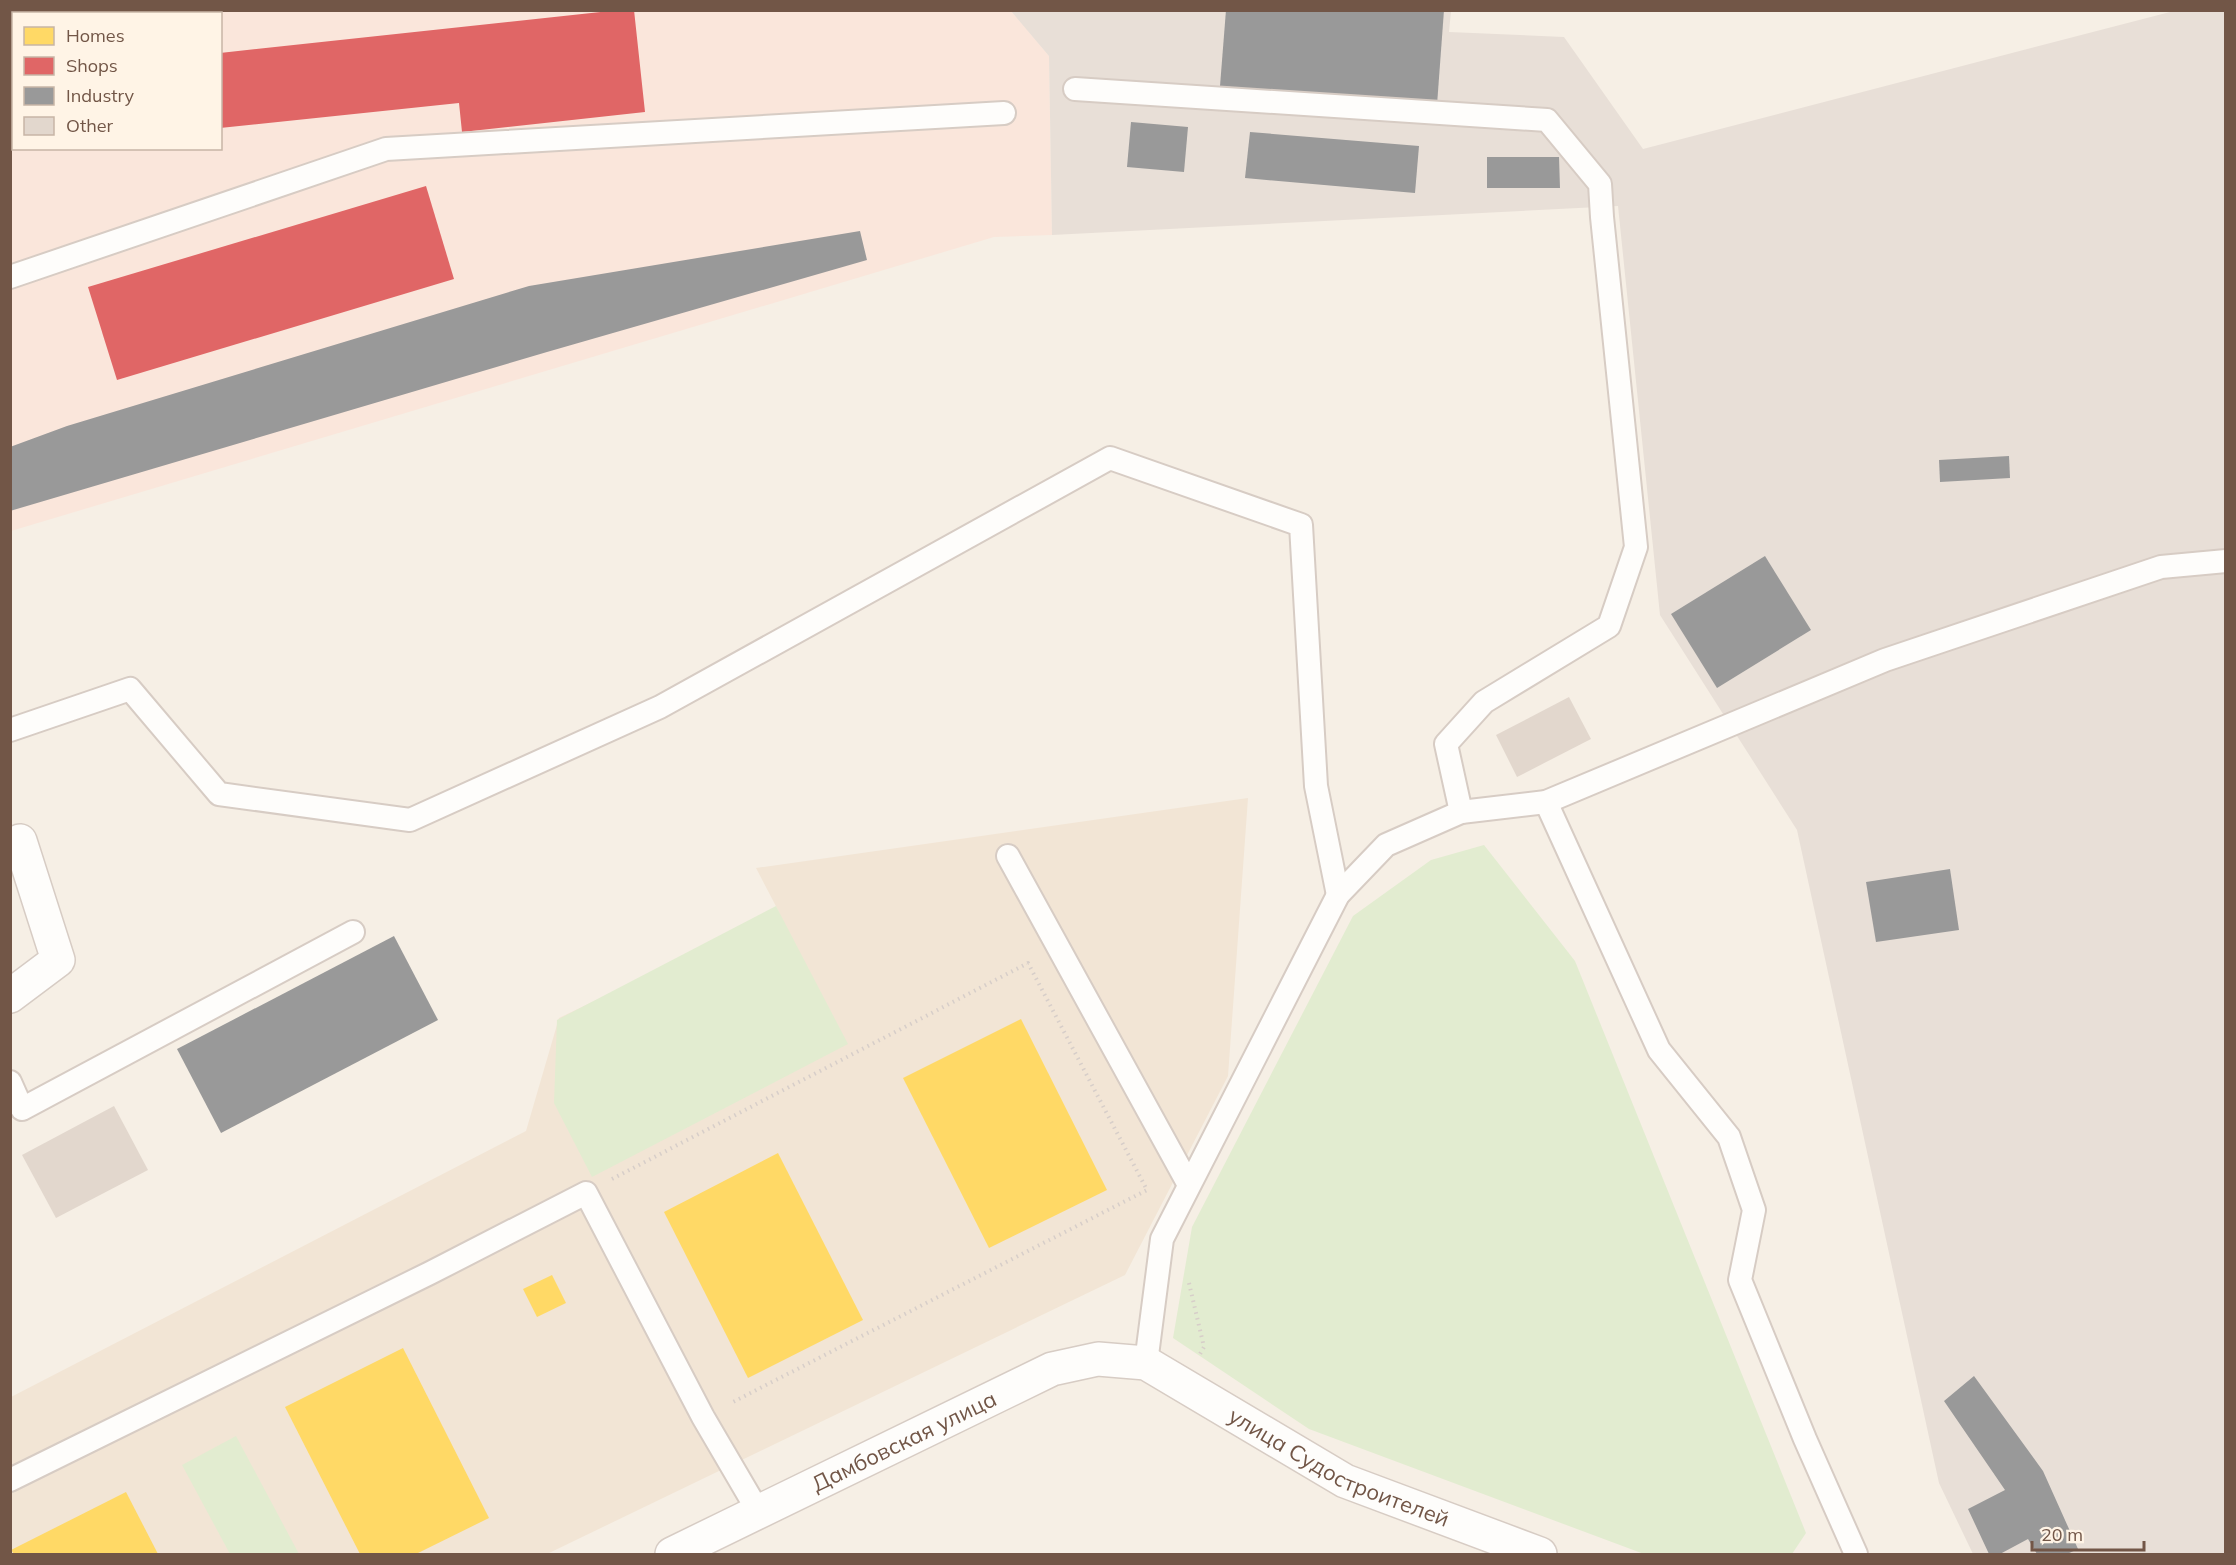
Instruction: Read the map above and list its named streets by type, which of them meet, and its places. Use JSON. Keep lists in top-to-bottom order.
{
  "streets": {
    "street": ["Дамбовская улица", "улица Судостроителей"]
  },
  "crossings": [
    ["Дамбовская улица", "улица Судостроителей"]
  ],
  "legend": [
    "Homes",
    "Shops",
    "Industry",
    "Other"
  ],
  "scale_bar": "20 m"
}
